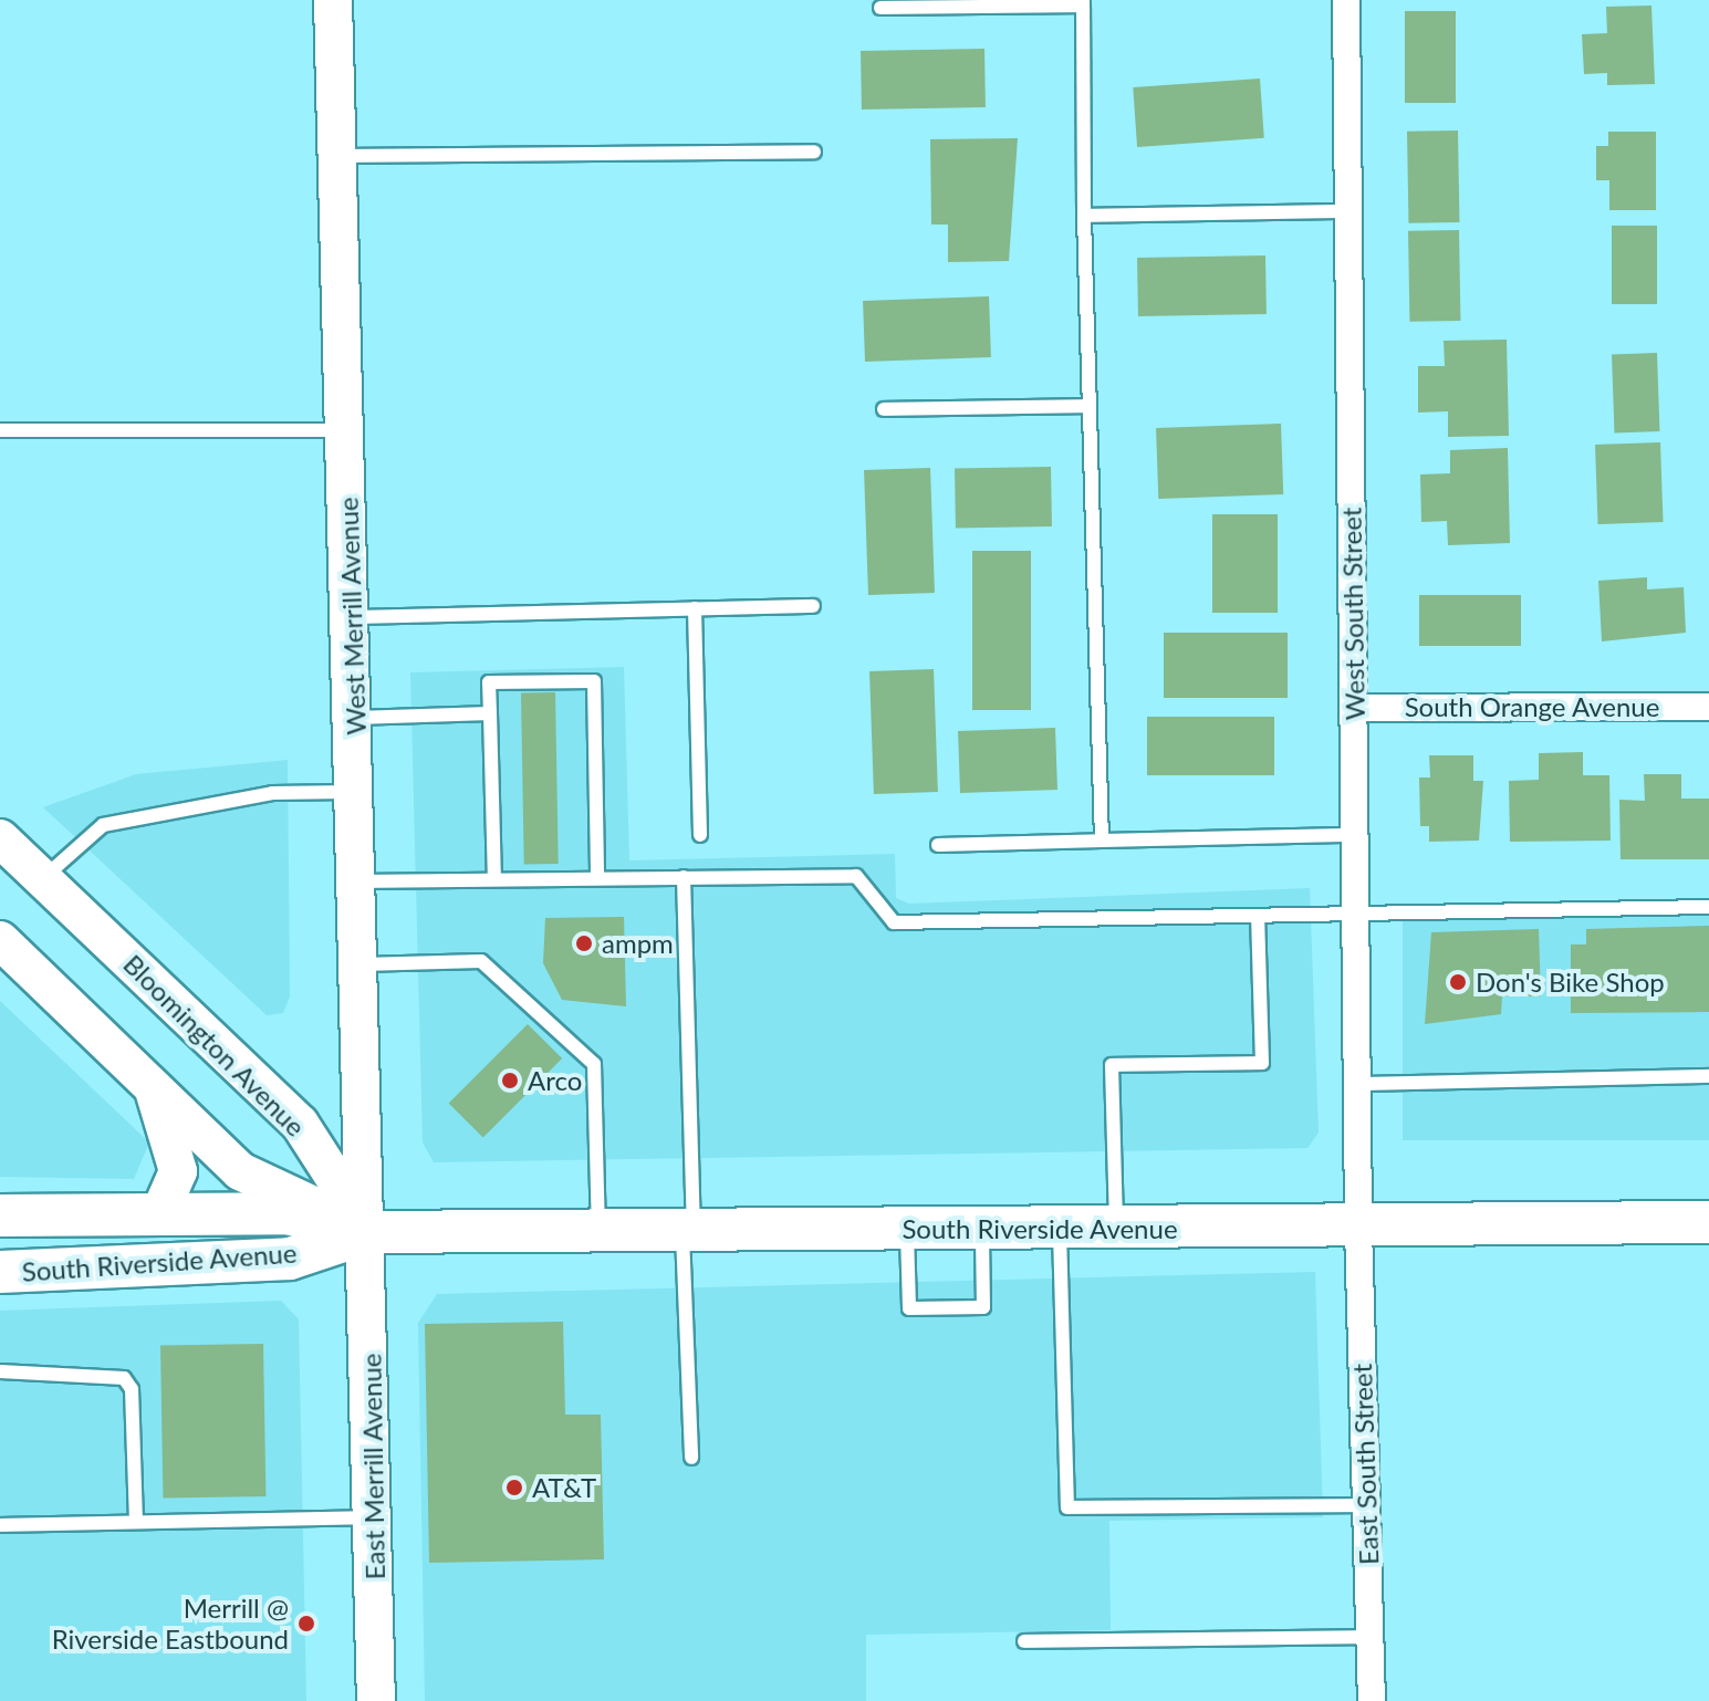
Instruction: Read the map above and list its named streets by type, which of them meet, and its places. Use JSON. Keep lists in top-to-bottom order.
{
  "streets": {
    "main road": [
      "West Merrill Avenue",
      "Bloomington Avenue",
      "South Riverside Avenue",
      "East Merrill Avenue"
    ],
    "street": ["West South Street", "South Orange Avenue", "East South Street"]
  },
  "crossings": [
    ["West South Street", "South Orange Avenue"],
    ["West South Street", "South Riverside Avenue"],
    ["West South Street", "East South Street"],
    ["West Merrill Avenue", "Bloomington Avenue"],
    ["West Merrill Avenue", "South Riverside Avenue"],
    ["West Merrill Avenue", "East Merrill Avenue"],
    ["Bloomington Avenue", "South Riverside Avenue"],
    ["Bloomington Avenue", "East Merrill Avenue"],
    ["South Riverside Avenue", "East South Street"],
    ["South Riverside Avenue", "East Merrill Avenue"]
  ],
  "places": [
    "ampm",
    "Don's Bike Shop",
    "Arco",
    "AT&T",
    "Merrill @ Riverside Eastbound"
  ]
}
